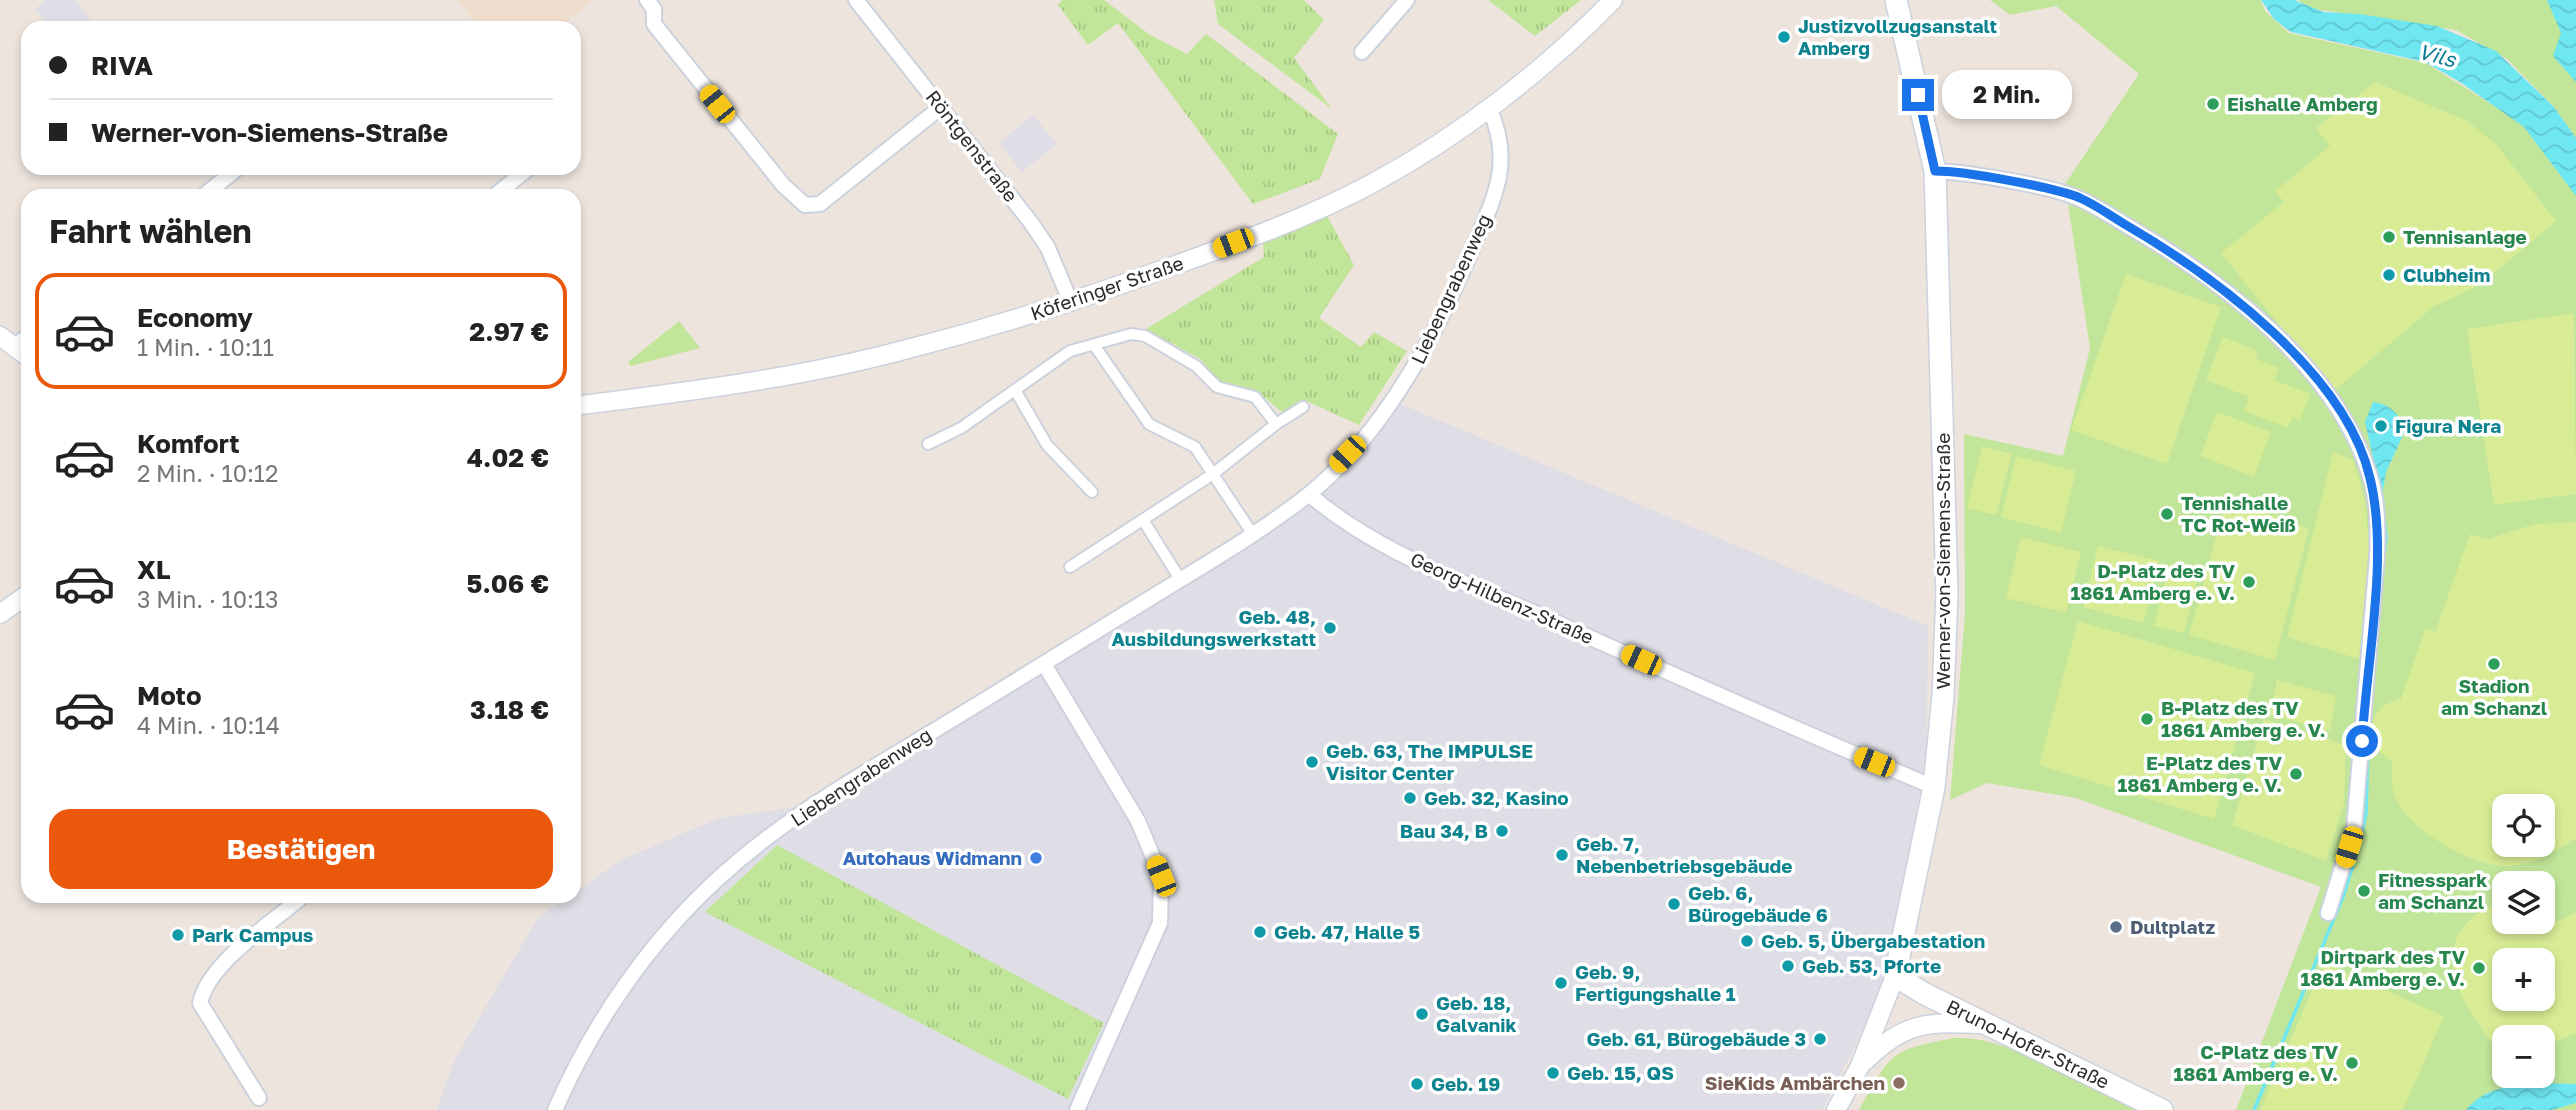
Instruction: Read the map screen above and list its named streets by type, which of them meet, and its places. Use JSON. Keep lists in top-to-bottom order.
{
  "streets": {
    "main road": ["Werner-von-Siemens-Straße", "Bruno-Hofer-Straße"],
    "street": [
      "Röntgenstraße",
      "Köferinger Straße",
      "Liebengrabenweg",
      "Georg-Hilbenz-Straße"
    ]
  },
  "crossings": [
    ["Röntgenstraße", "Köferinger Straße"],
    ["Köferinger Straße", "Liebengrabenweg"],
    ["Liebengrabenweg", "Georg-Hilbenz-Straße"],
    ["Werner-von-Siemens-Straße", "Georg-Hilbenz-Straße"],
    ["Werner-von-Siemens-Straße", "Bruno-Hofer-Straße"]
  ],
  "water": ["Vils"],
  "places": [
    "Justizvollzugsanstalt Amberg",
    "Eishalle Amberg",
    "Tennisanlage",
    "Clubheim",
    "Figura Nera",
    "Tennishalle TC Rot-Weiß",
    "D-Platz des TV 1861 Amberg e. V.",
    "Geb. 48, Ausbildungswerkstatt",
    "Stadion am Schanzl",
    "B-Platz des TV 1861 Amberg e. V.",
    "Geb. 63, The IMPULSE Visitor Center",
    "E-Platz des TV 1861 Amberg e. V.",
    "Geb. 32, Kasino",
    "Bau 34, B",
    "Geb. 7, Nebenbetriebsgebäude",
    "Autohaus Widmann",
    "Fitnesspark am Schanzl",
    "Geb. 6, Bürogebäude 6",
    "Dultplatz",
    "Geb. 47, Halle 5",
    "Park Campus",
    "Geb. 5, Übergabestation",
    "Geb. 53, Pforte",
    "Dirtpark des TV 1861 Amberg e. V.",
    "Geb. 9, Fertigungshalle 1",
    "Geb. 18, Galvanik",
    "Geb. 61, Bürogebäude 3",
    "C-Platz des TV 1861 Amberg e. V.",
    "Geb. 15, QS",
    "SieKids Ambärchen",
    "Geb. 19"
  ],
  "page": {
    "banner": ["RIVA", "Werner-von-Siemens-Straße"],
    "bubble": "2 Min.",
    "heading": "Fahrt wählen",
    "list": [
      {
        "name": "Economy",
        "note": "1 Min. · 10:11",
        "value": "2.97 €"
      },
      {
        "name": "Komfort",
        "note": "2 Min. · 10:12",
        "value": "4.02 €"
      },
      {
        "name": "XL",
        "note": "3 Min. · 10:13",
        "value": "5.06 €"
      },
      {
        "name": "Moto",
        "note": "4 Min. · 10:14",
        "value": "3.18 €"
      }
    ],
    "map_buttons": ["+", "−"],
    "buttons": "Bestätigen"
  }
}
